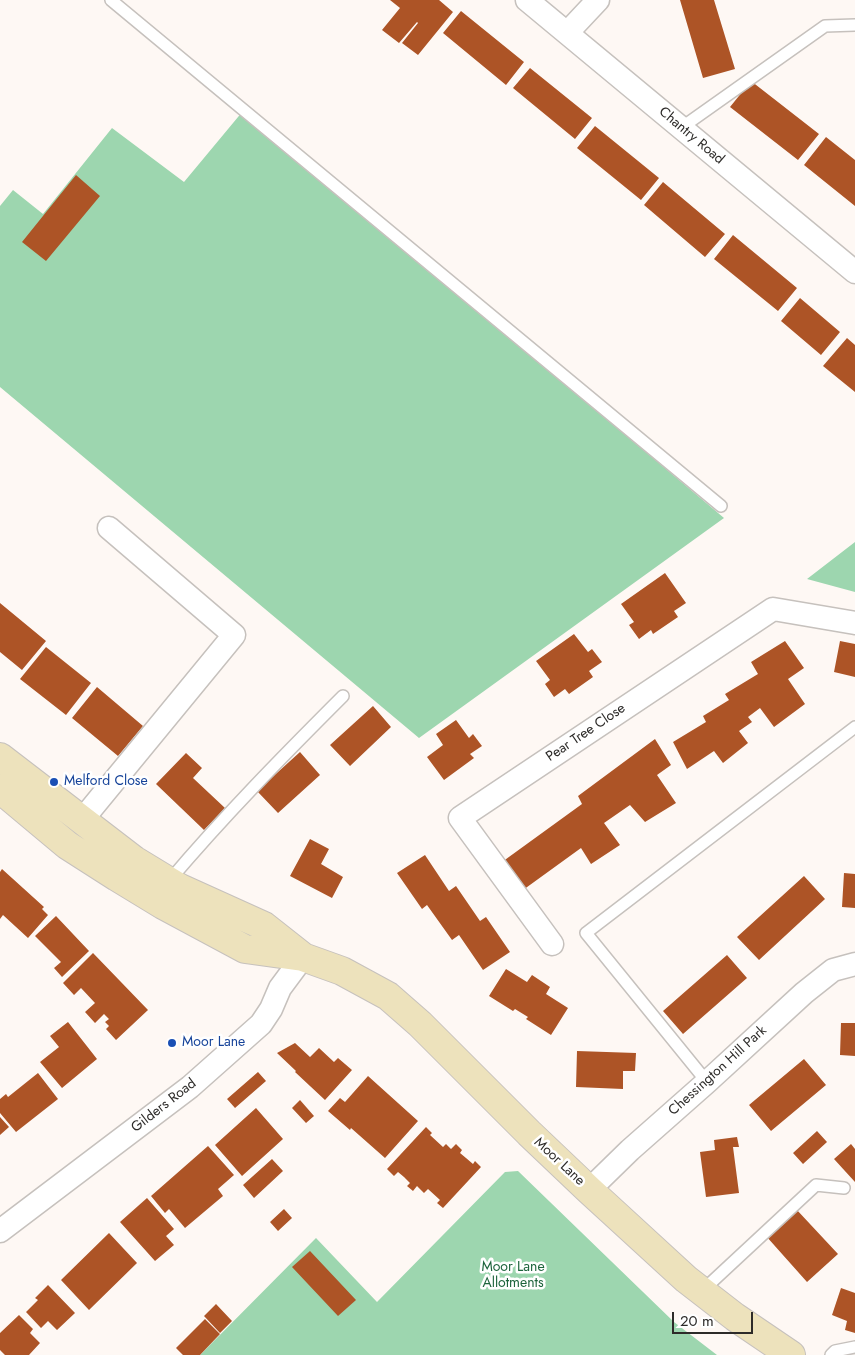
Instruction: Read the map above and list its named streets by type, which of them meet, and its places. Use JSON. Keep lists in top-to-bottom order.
{
  "streets": {
    "street": [
      "Chantry Road",
      "Pear Tree Close",
      "Chessington Hill Park",
      "Gilders Road",
      "Moor Lane"
    ]
  },
  "crossings": [
    ["Chessington Hill Park", "Moor Lane"],
    ["Gilders Road", "Moor Lane"]
  ],
  "parks": ["Moor Lane Allotments"],
  "places": ["Melford Close", "Moor Lane"],
  "scale_bar": "20 m"
}
